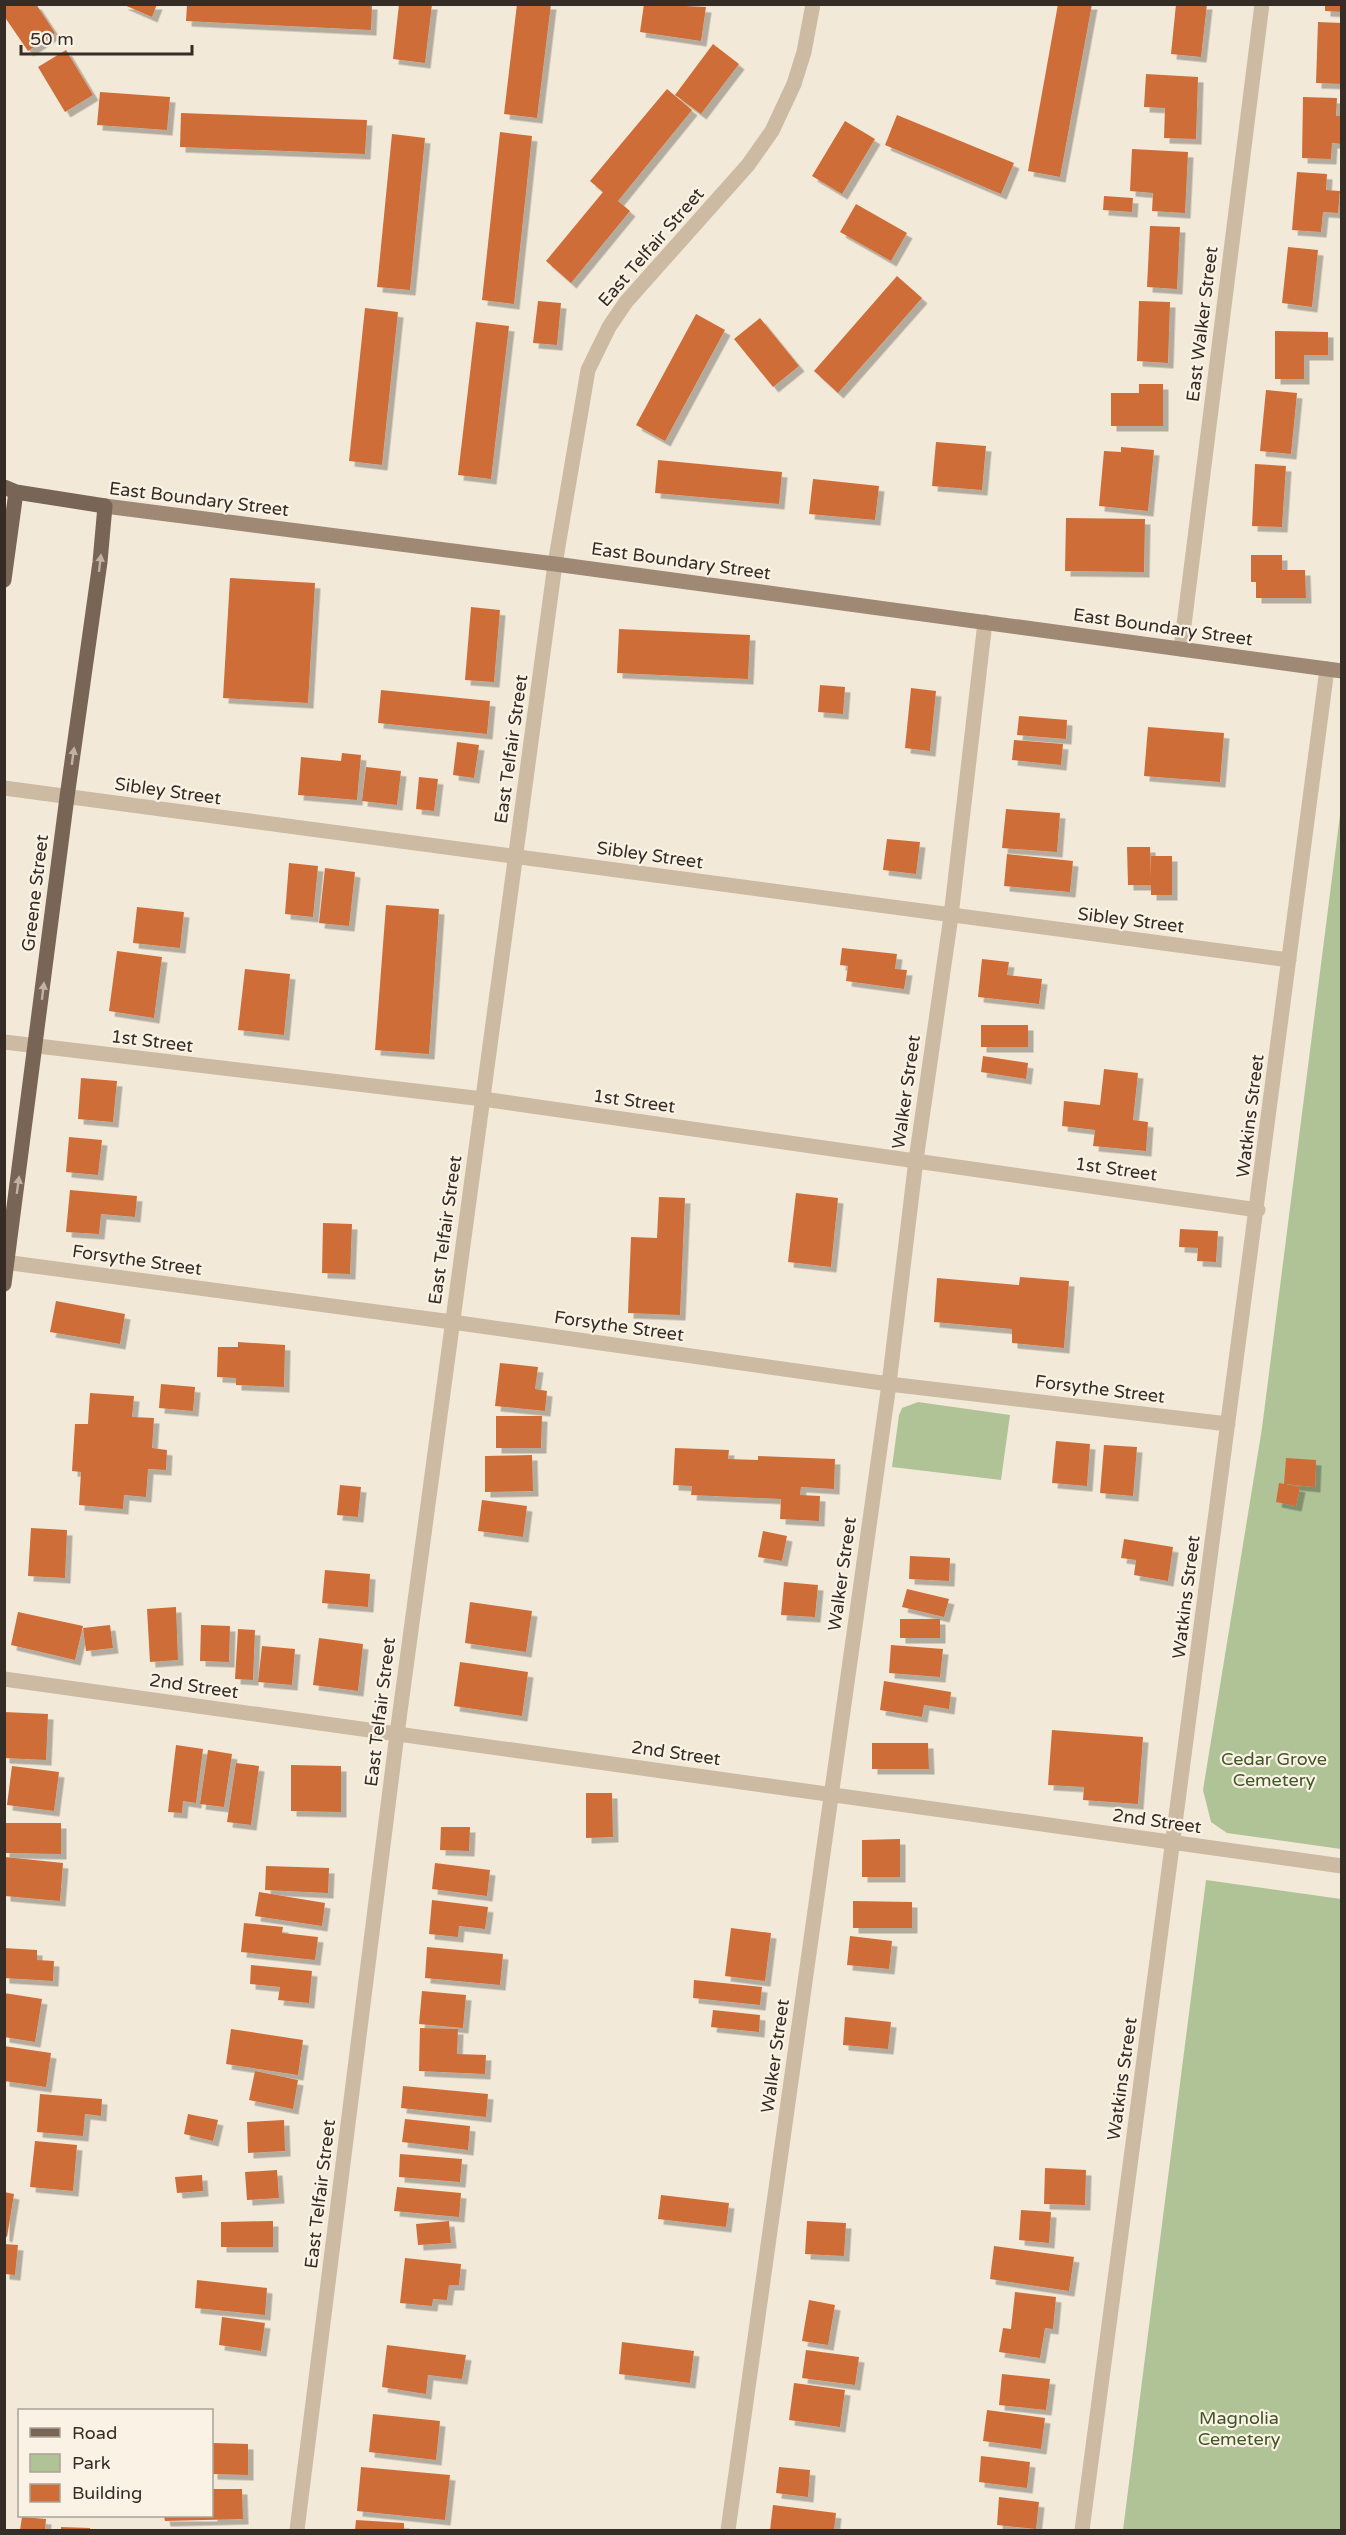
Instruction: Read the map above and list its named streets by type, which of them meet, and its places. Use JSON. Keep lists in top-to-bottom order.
{
  "streets": {
    "main road": ["East Boundary Street", "Greene Street"],
    "street": [
      "East Telfair Street",
      "East Walker Street",
      "Sibley Street",
      "1st Street",
      "Walker Street",
      "Watkins Street",
      "Forsythe Street",
      "2nd Street"
    ]
  },
  "crossings": [
    ["East Telfair Street", "East Boundary Street"],
    ["East Telfair Street", "Sibley Street"],
    ["East Telfair Street", "1st Street"],
    ["East Telfair Street", "Forsythe Street"],
    ["East Telfair Street", "2nd Street"],
    ["East Walker Street", "East Boundary Street"],
    ["East Boundary Street", "Greene Street"],
    ["East Boundary Street", "Walker Street"],
    ["East Boundary Street", "Watkins Street"],
    ["Sibley Street", "Greene Street"],
    ["Sibley Street", "Walker Street"],
    ["Sibley Street", "Watkins Street"],
    ["Greene Street", "1st Street"],
    ["Greene Street", "Forsythe Street"],
    ["1st Street", "Walker Street"],
    ["1st Street", "Watkins Street"],
    ["Walker Street", "Forsythe Street"],
    ["Walker Street", "2nd Street"],
    ["Watkins Street", "Forsythe Street"],
    ["Watkins Street", "2nd Street"]
  ],
  "one_way": ["Greene Street"],
  "parks": ["Cedar Grove Cemetery", "Magnolia Cemetery"],
  "legend": ["Road", "Park", "Building"],
  "scale_bar": "50 m"
}
